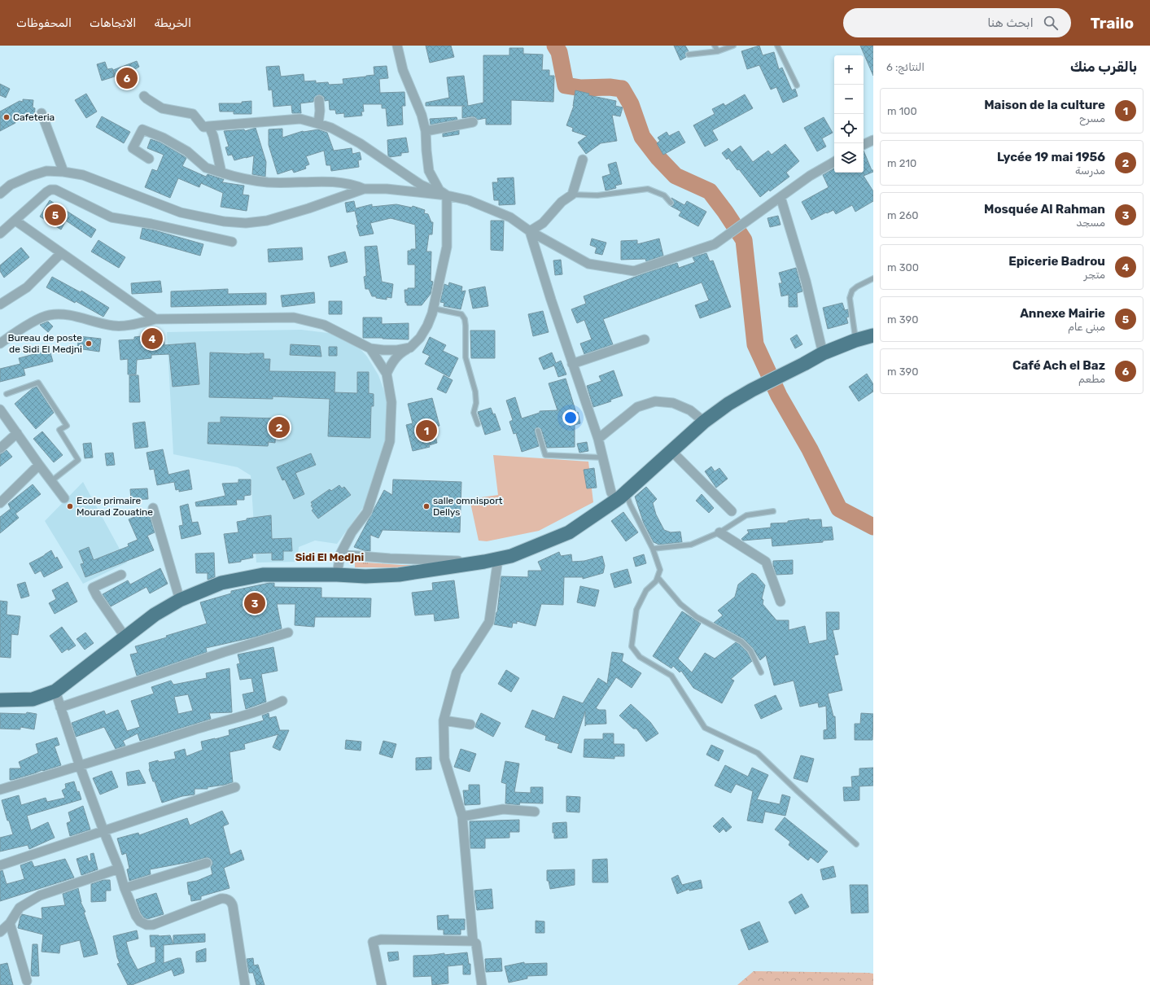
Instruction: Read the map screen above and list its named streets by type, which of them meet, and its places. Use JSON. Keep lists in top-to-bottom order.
{
  "districts": ["Sidi El Medjni"],
  "places": [
    "Cafeteria",
    "Bureau de poste de Sidi El Medjni",
    "Ecole primaire Mourad Zouatine",
    "salle omnisport Dellys"
  ],
  "page": {
    "header": "Trailo",
    "search": "ابحث هنا",
    "nav": ["الخريطة", "الاتجاهات", "المحفوظات"],
    "heading": ["بالقرب منك", "النتائج: 6"],
    "map_buttons": ["+", "−"],
    "pins": [
      "6",
      "5",
      "4",
      "2",
      "1",
      "3"
    ],
    "list": [
      {
        "mark": "1",
        "name": "Maison de la culture",
        "note": "مسرح",
        "value": "100 m"
      },
      {
        "mark": "2",
        "name": "Lycée 19 mai 1956",
        "note": "مدرسة",
        "value": "210 m"
      },
      {
        "mark": "3",
        "name": "Mosquée Al Rahman",
        "note": "مسجد",
        "value": "260 m"
      },
      {
        "mark": "4",
        "name": "Epicerie Badrou",
        "note": "متجر",
        "value": "300 m"
      },
      {
        "mark": "5",
        "name": "Annexe Mairie",
        "note": "مبنى عام",
        "value": "390 m"
      },
      {
        "mark": "6",
        "name": "Café Ach el Baz",
        "note": "مطعم",
        "value": "390 m"
      }
    ]
  }
}
